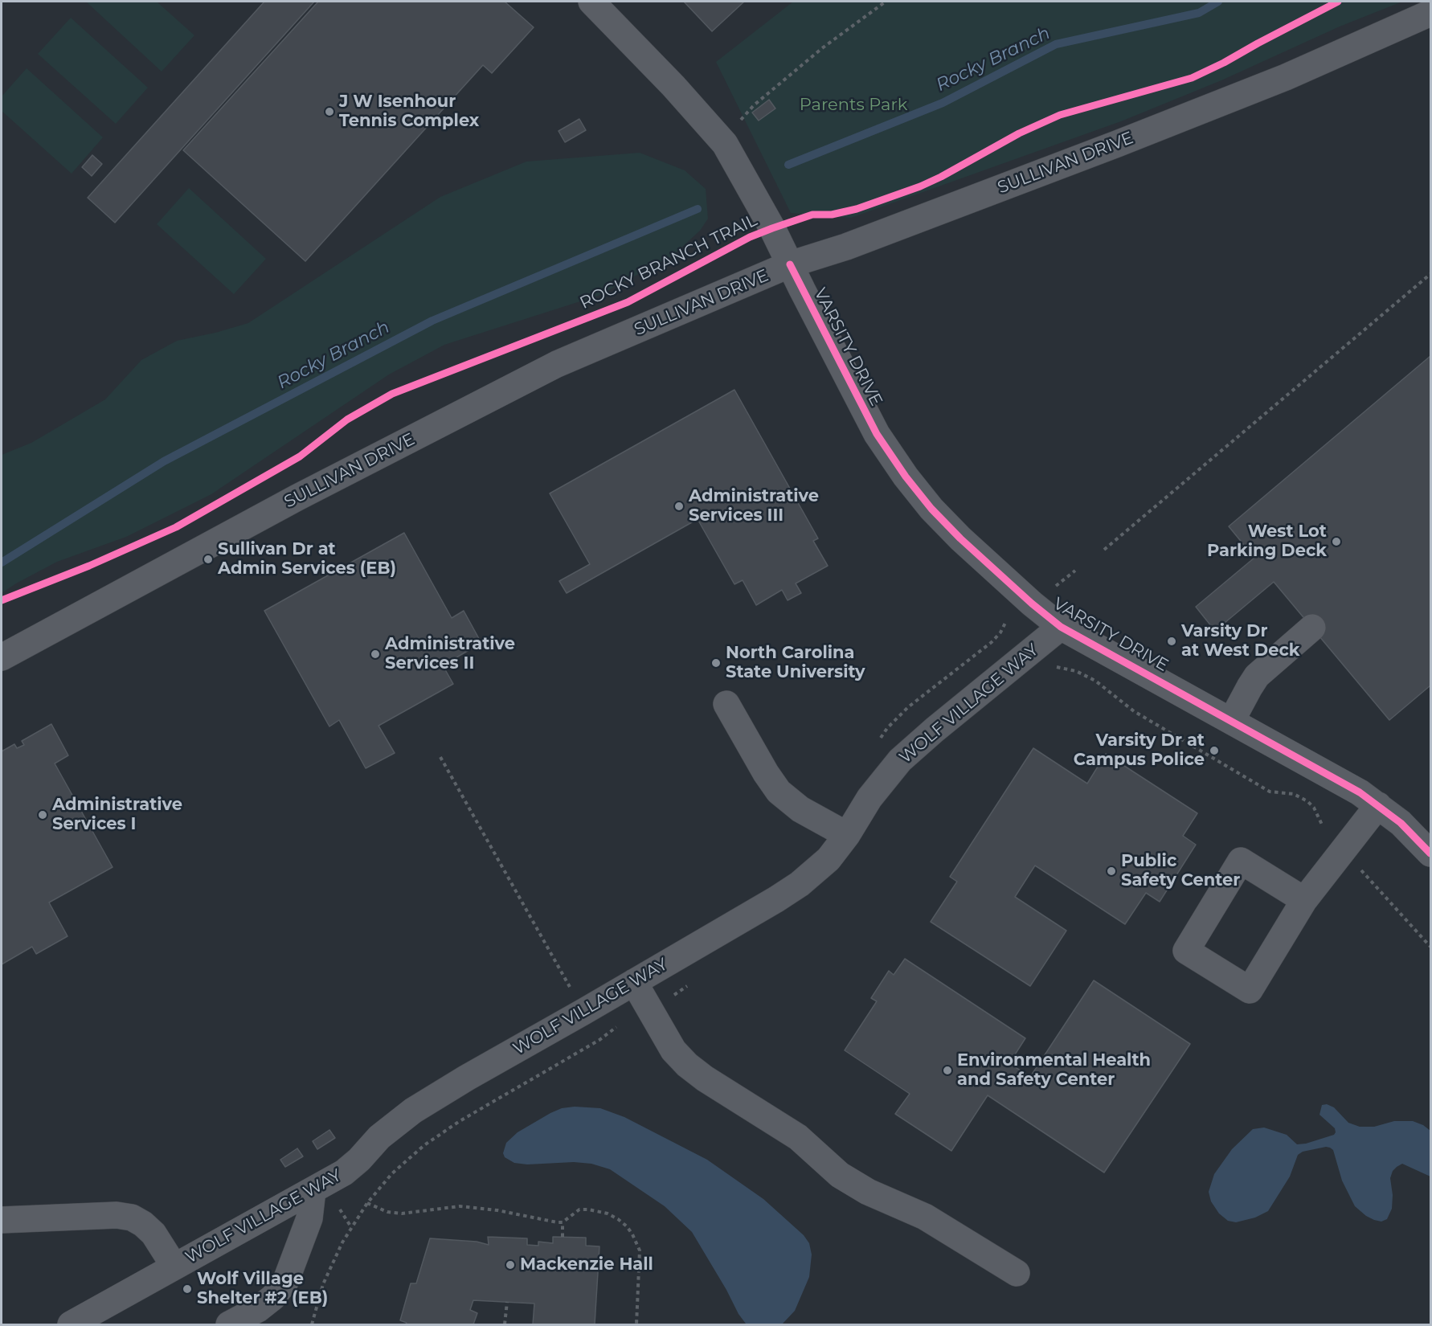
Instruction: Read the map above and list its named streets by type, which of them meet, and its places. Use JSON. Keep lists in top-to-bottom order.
{
  "streets": {
    "street": ["SULLIVAN DRIVE", "VARSITY DRIVE", "WOLF VILLAGE WAY"],
    "cycle path": ["ROCKY BRANCH TRAIL"]
  },
  "crossings": [
    ["SULLIVAN DRIVE", "VARSITY DRIVE"],
    ["VARSITY DRIVE", "WOLF VILLAGE WAY"]
  ],
  "water": ["Rocky Branch"],
  "parks": ["Parents Park"],
  "places": [
    "J W Isenhour Tennis Complex",
    "Administrative Services III",
    "West Lot Parking Deck",
    "Sullivan Dr at Admin Services (EB)",
    "Varsity Dr at West Deck",
    "Administrative Services II",
    "North Carolina State University",
    "Varsity Dr at Campus Police",
    "Administrative Services I",
    "Public Safety Center",
    "Environmental Health and Safety Center",
    "Mackenzie Hall",
    "Wolf Village Shelter #2 (EB)"
  ]
}
